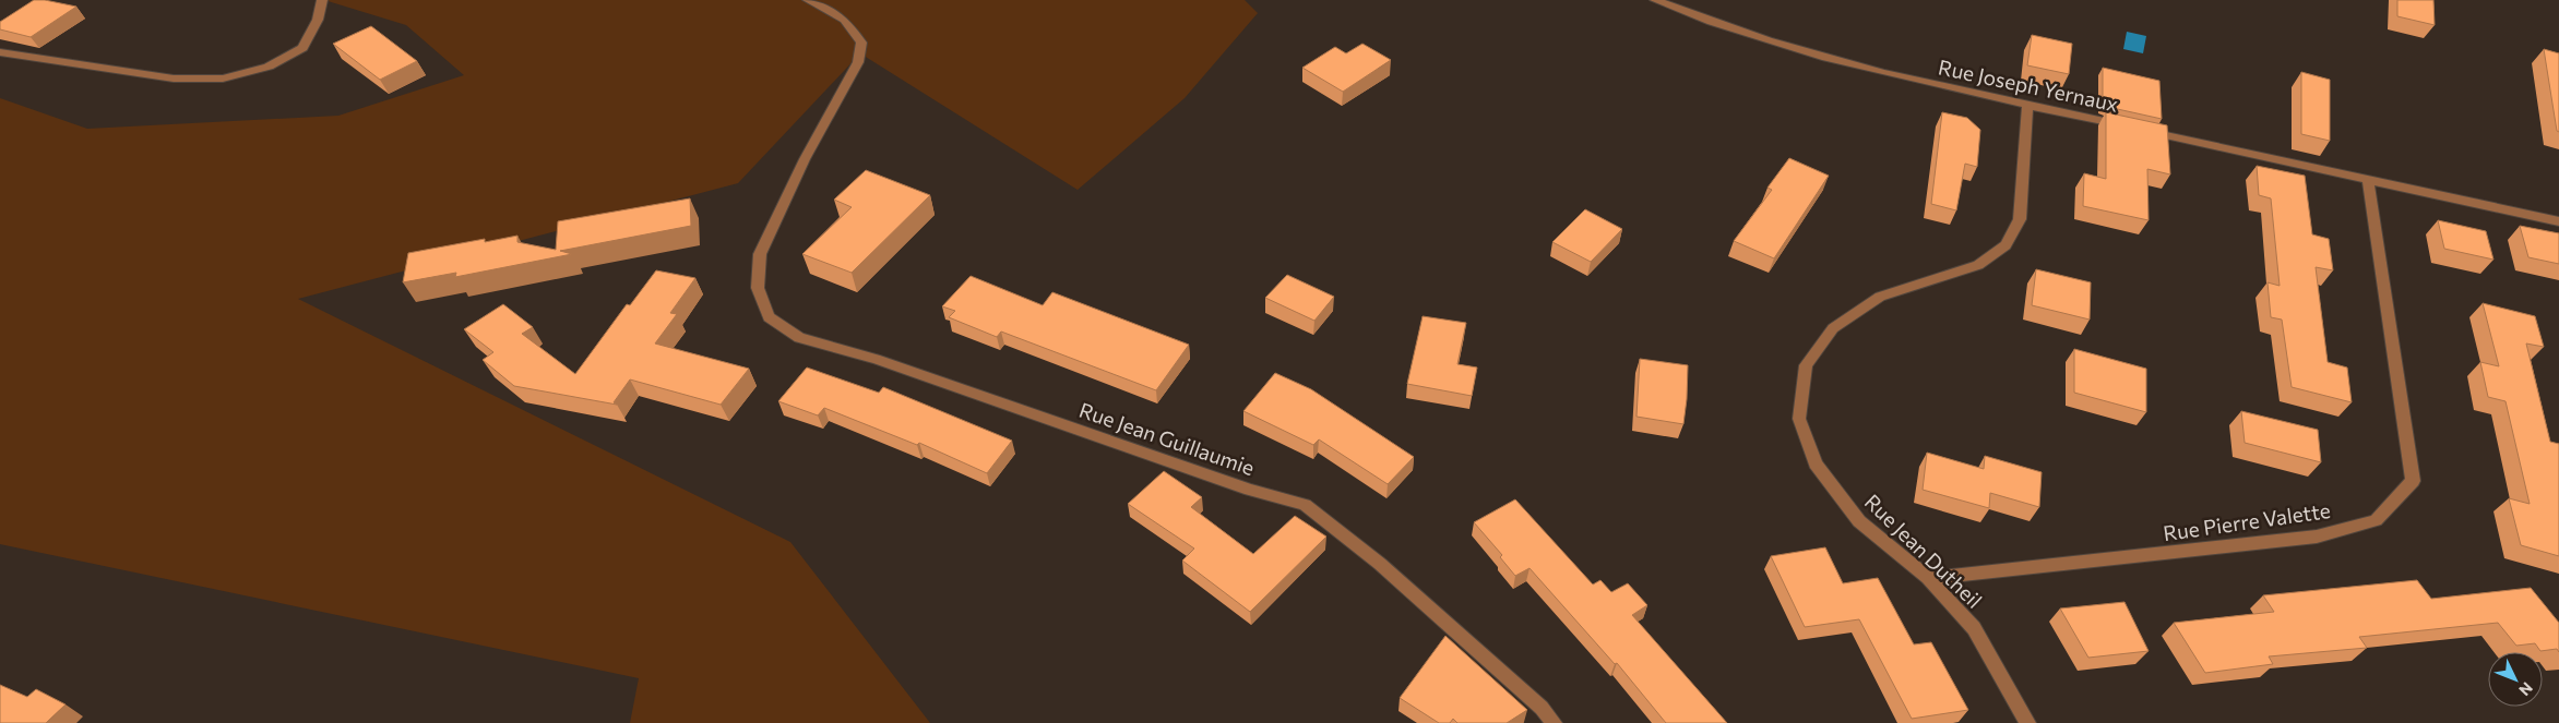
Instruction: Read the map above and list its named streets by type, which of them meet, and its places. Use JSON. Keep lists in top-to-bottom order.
{
  "streets": {
    "street": [
      "Rue Joseph Yernaux",
      "Rue Jean Guillaumie",
      "Rue Pierre Valette",
      "Rue Jean Dutheil"
    ]
  },
  "crossings": [
    ["Rue Joseph Yernaux", "Rue Pierre Valette"],
    ["Rue Joseph Yernaux", "Rue Jean Dutheil"],
    ["Rue Pierre Valette", "Rue Jean Dutheil"]
  ],
  "north": "bottom right"
}
